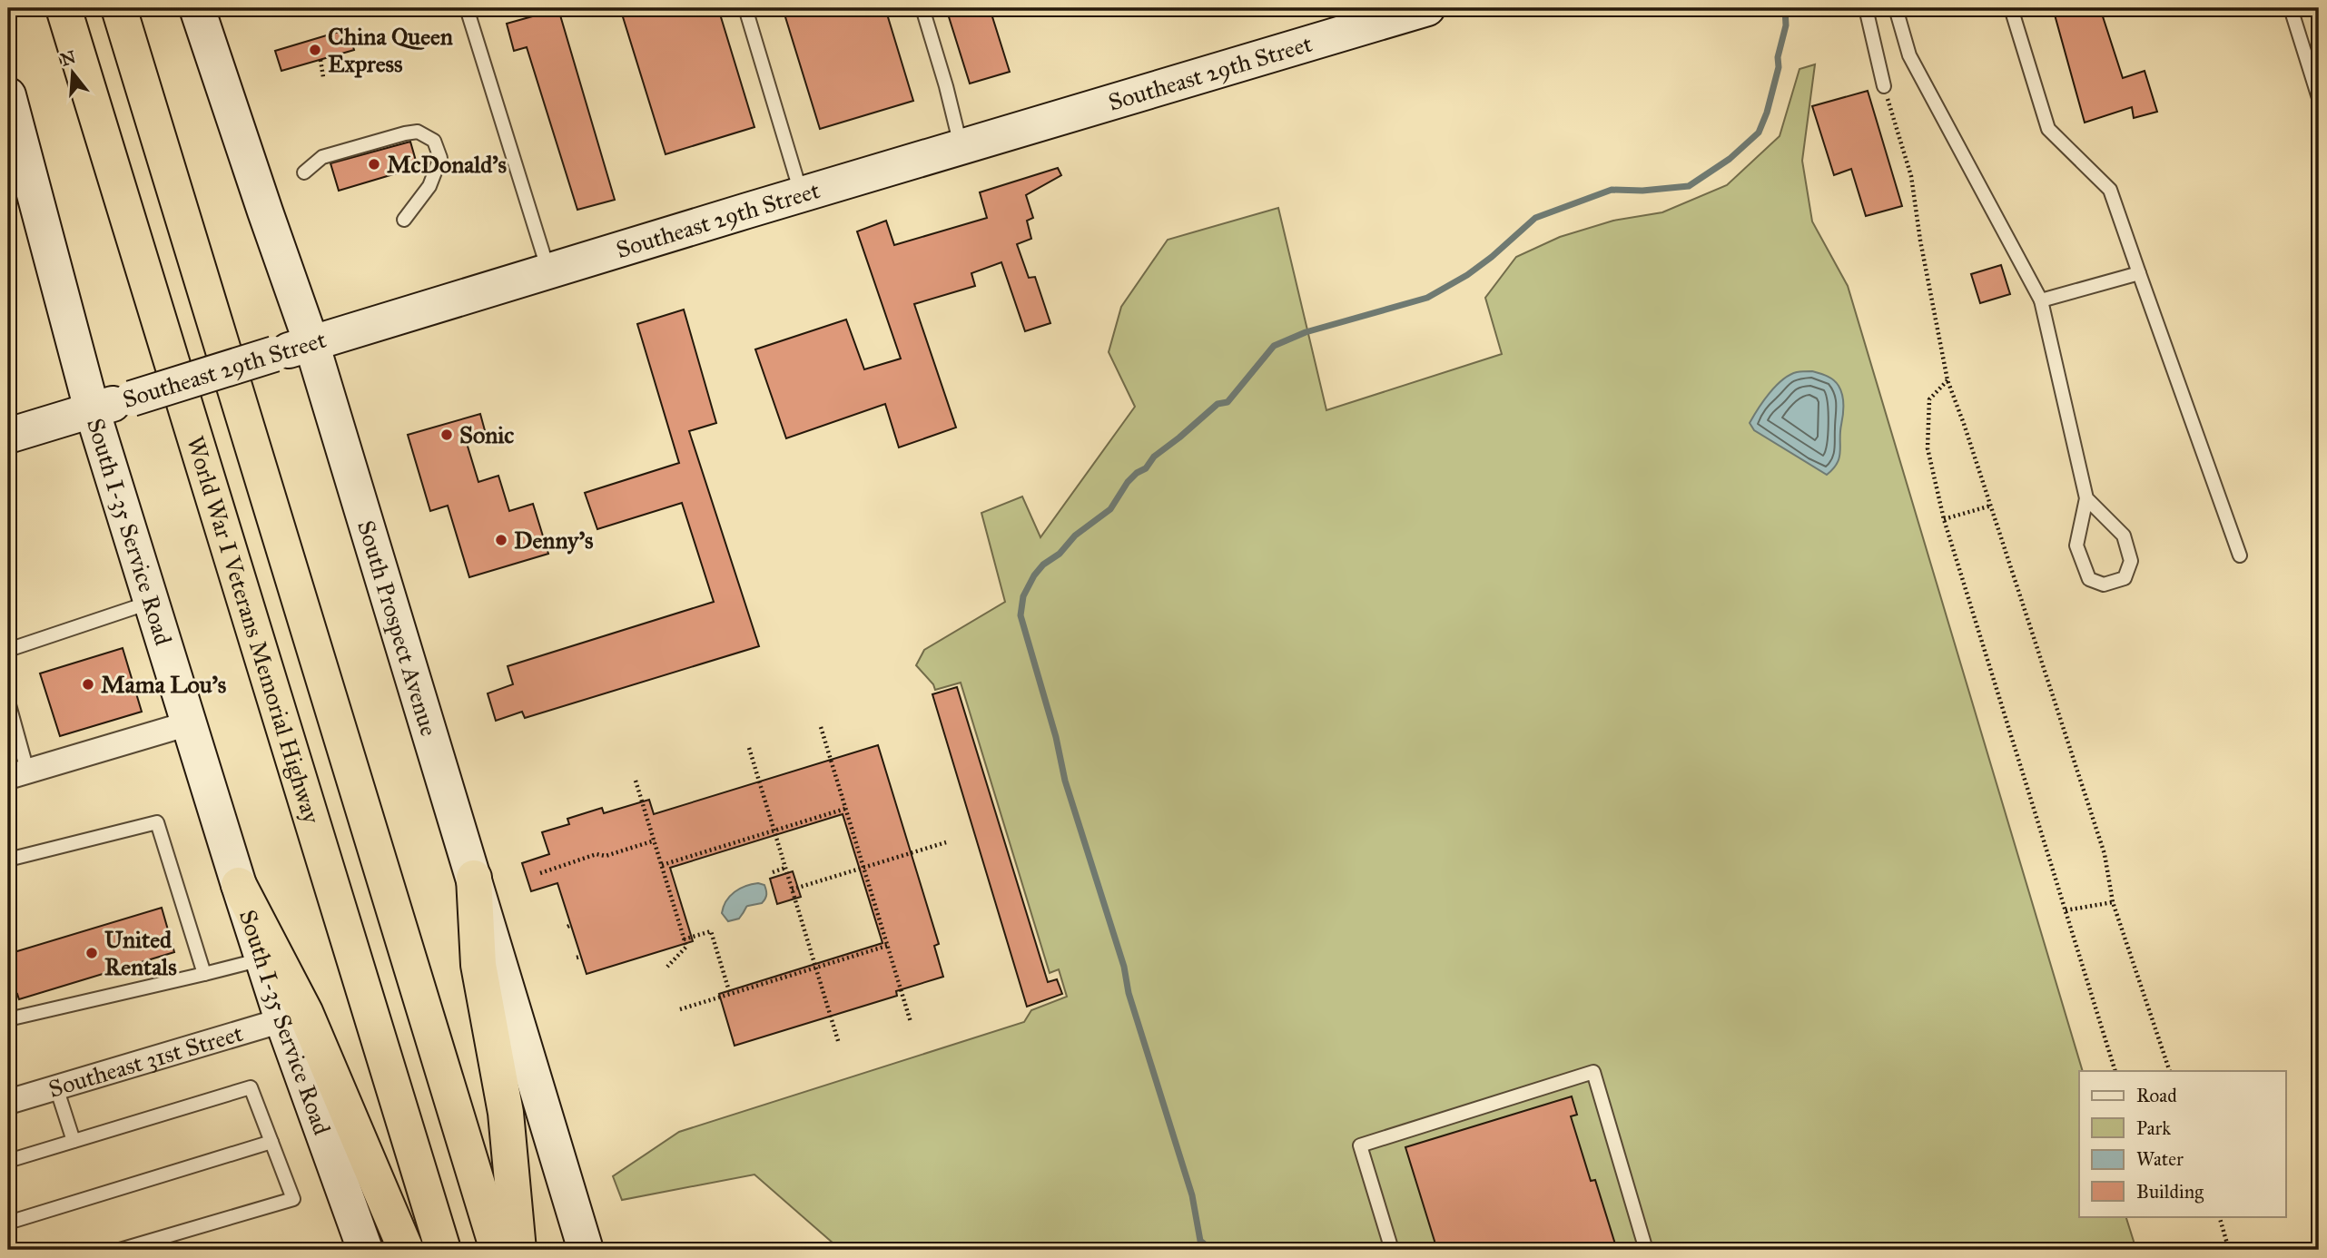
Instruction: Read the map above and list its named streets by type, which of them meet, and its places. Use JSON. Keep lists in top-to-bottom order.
{
  "streets": {
    "highway": ["World War I Veterans Memorial Highway"],
    "main road": ["Southeast 29th Street", "South I-35 Service Road", "South Prospect Avenue"],
    "street": ["Southeast 31st Street"]
  },
  "crossings": [
    ["Southeast 29th Street", "South I-35 Service Road"],
    ["Southeast 29th Street", "South Prospect Avenue"],
    ["South I-35 Service Road", "Southeast 31st Street"]
  ],
  "places": [
    "China Queen Express",
    "McDonald's",
    "Sonic",
    "Denny's",
    "Mama Lou's",
    "United Rentals"
  ],
  "legend": [
    "Road",
    "Park",
    "Water",
    "Building"
  ],
  "north": "top"
}
